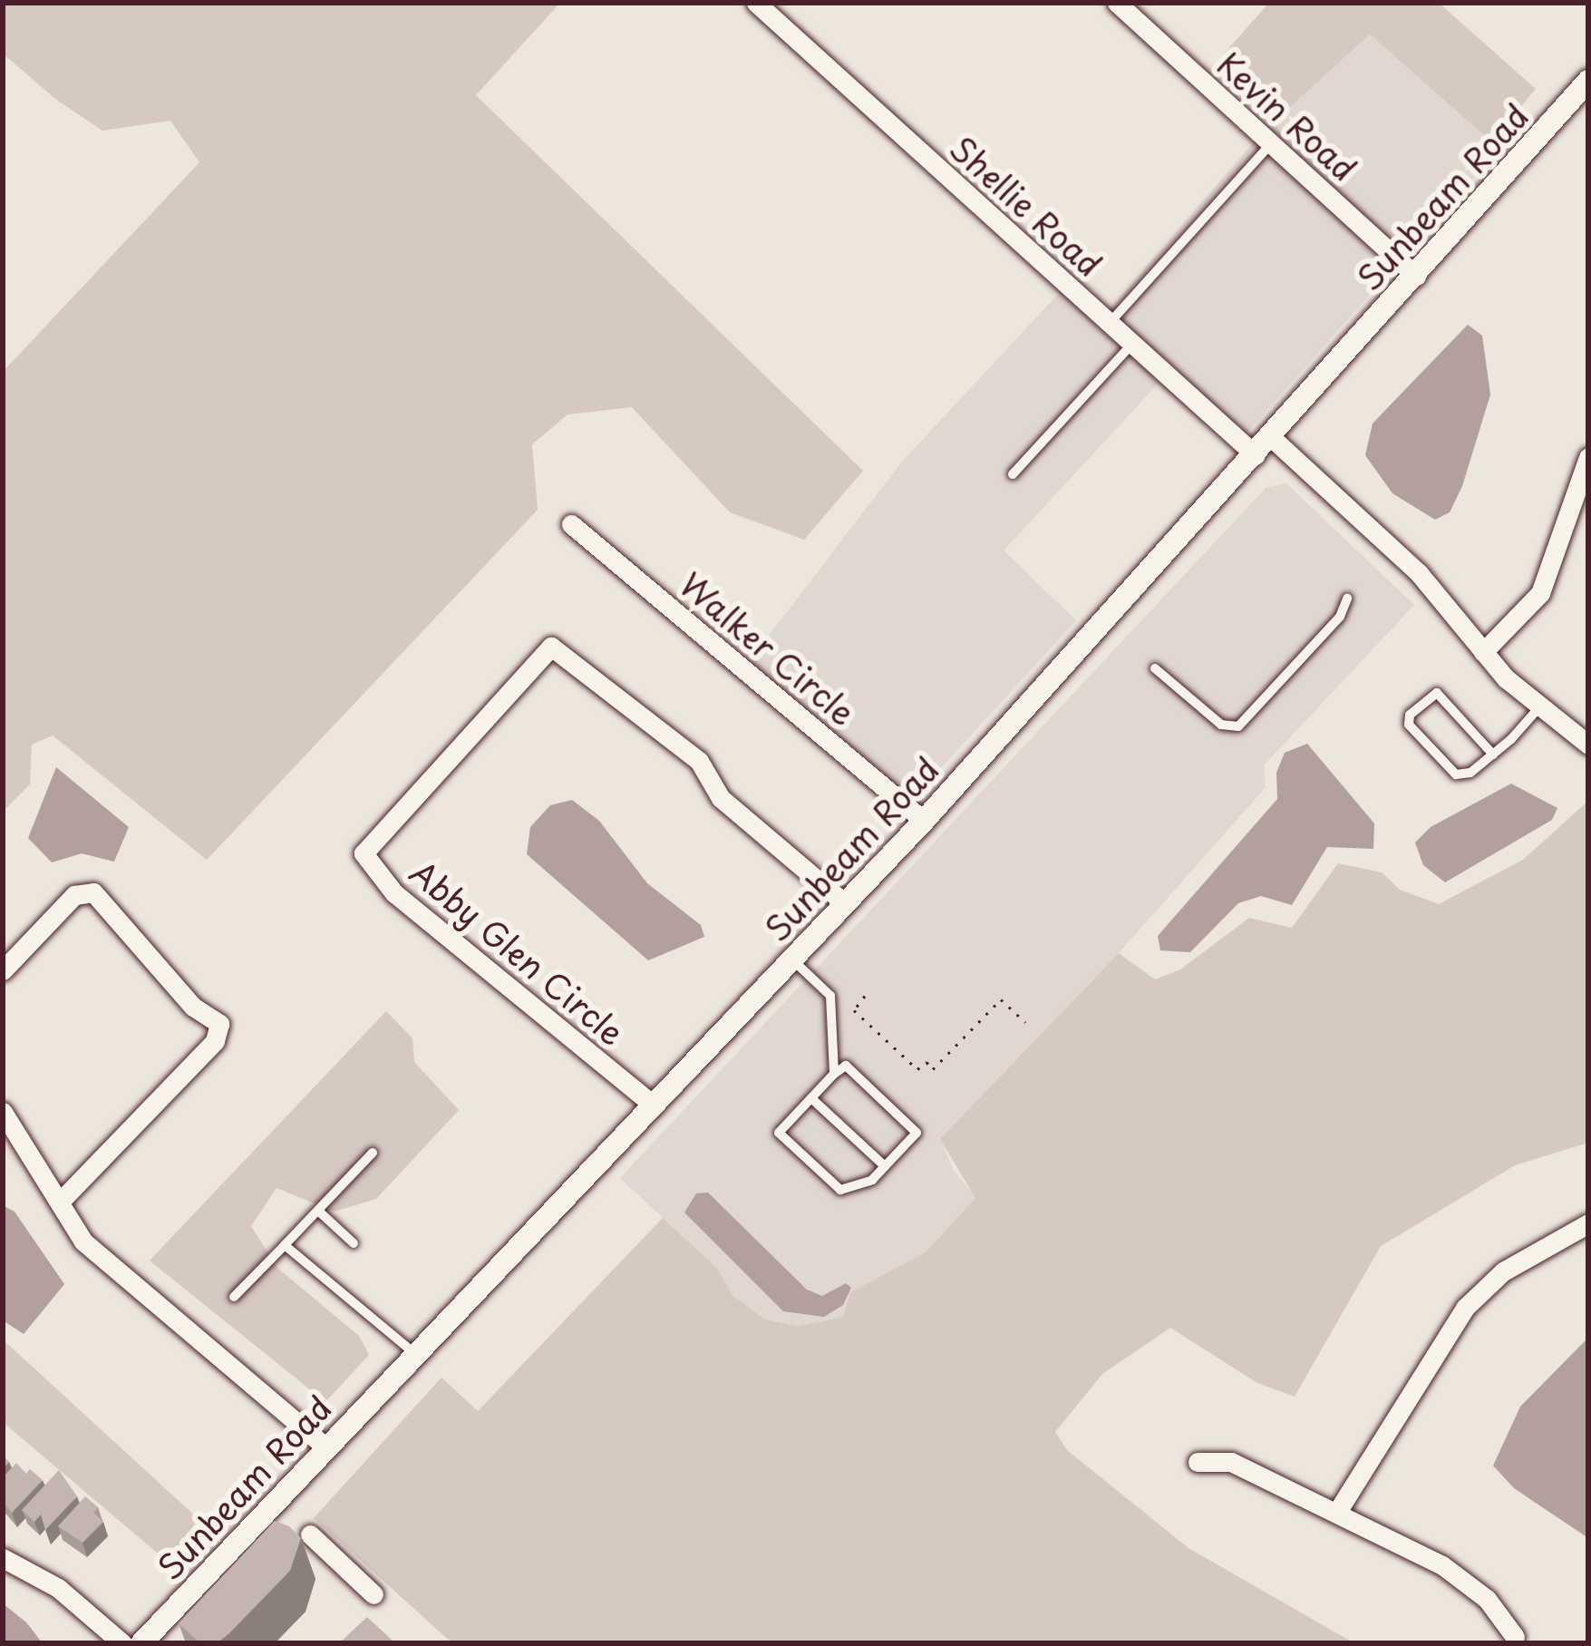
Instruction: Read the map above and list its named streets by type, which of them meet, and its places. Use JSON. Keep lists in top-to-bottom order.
{
  "streets": {
    "street": [
      "Kevin Road",
      "Sunbeam Road",
      "Shellie Road",
      "Walker Circle",
      "Abby Glen Circle"
    ]
  },
  "crossings": [
    ["Kevin Road", "Sunbeam Road"],
    ["Sunbeam Road", "Shellie Road"],
    ["Sunbeam Road", "Walker Circle"],
    ["Sunbeam Road", "Abby Glen Circle"]
  ]
}
